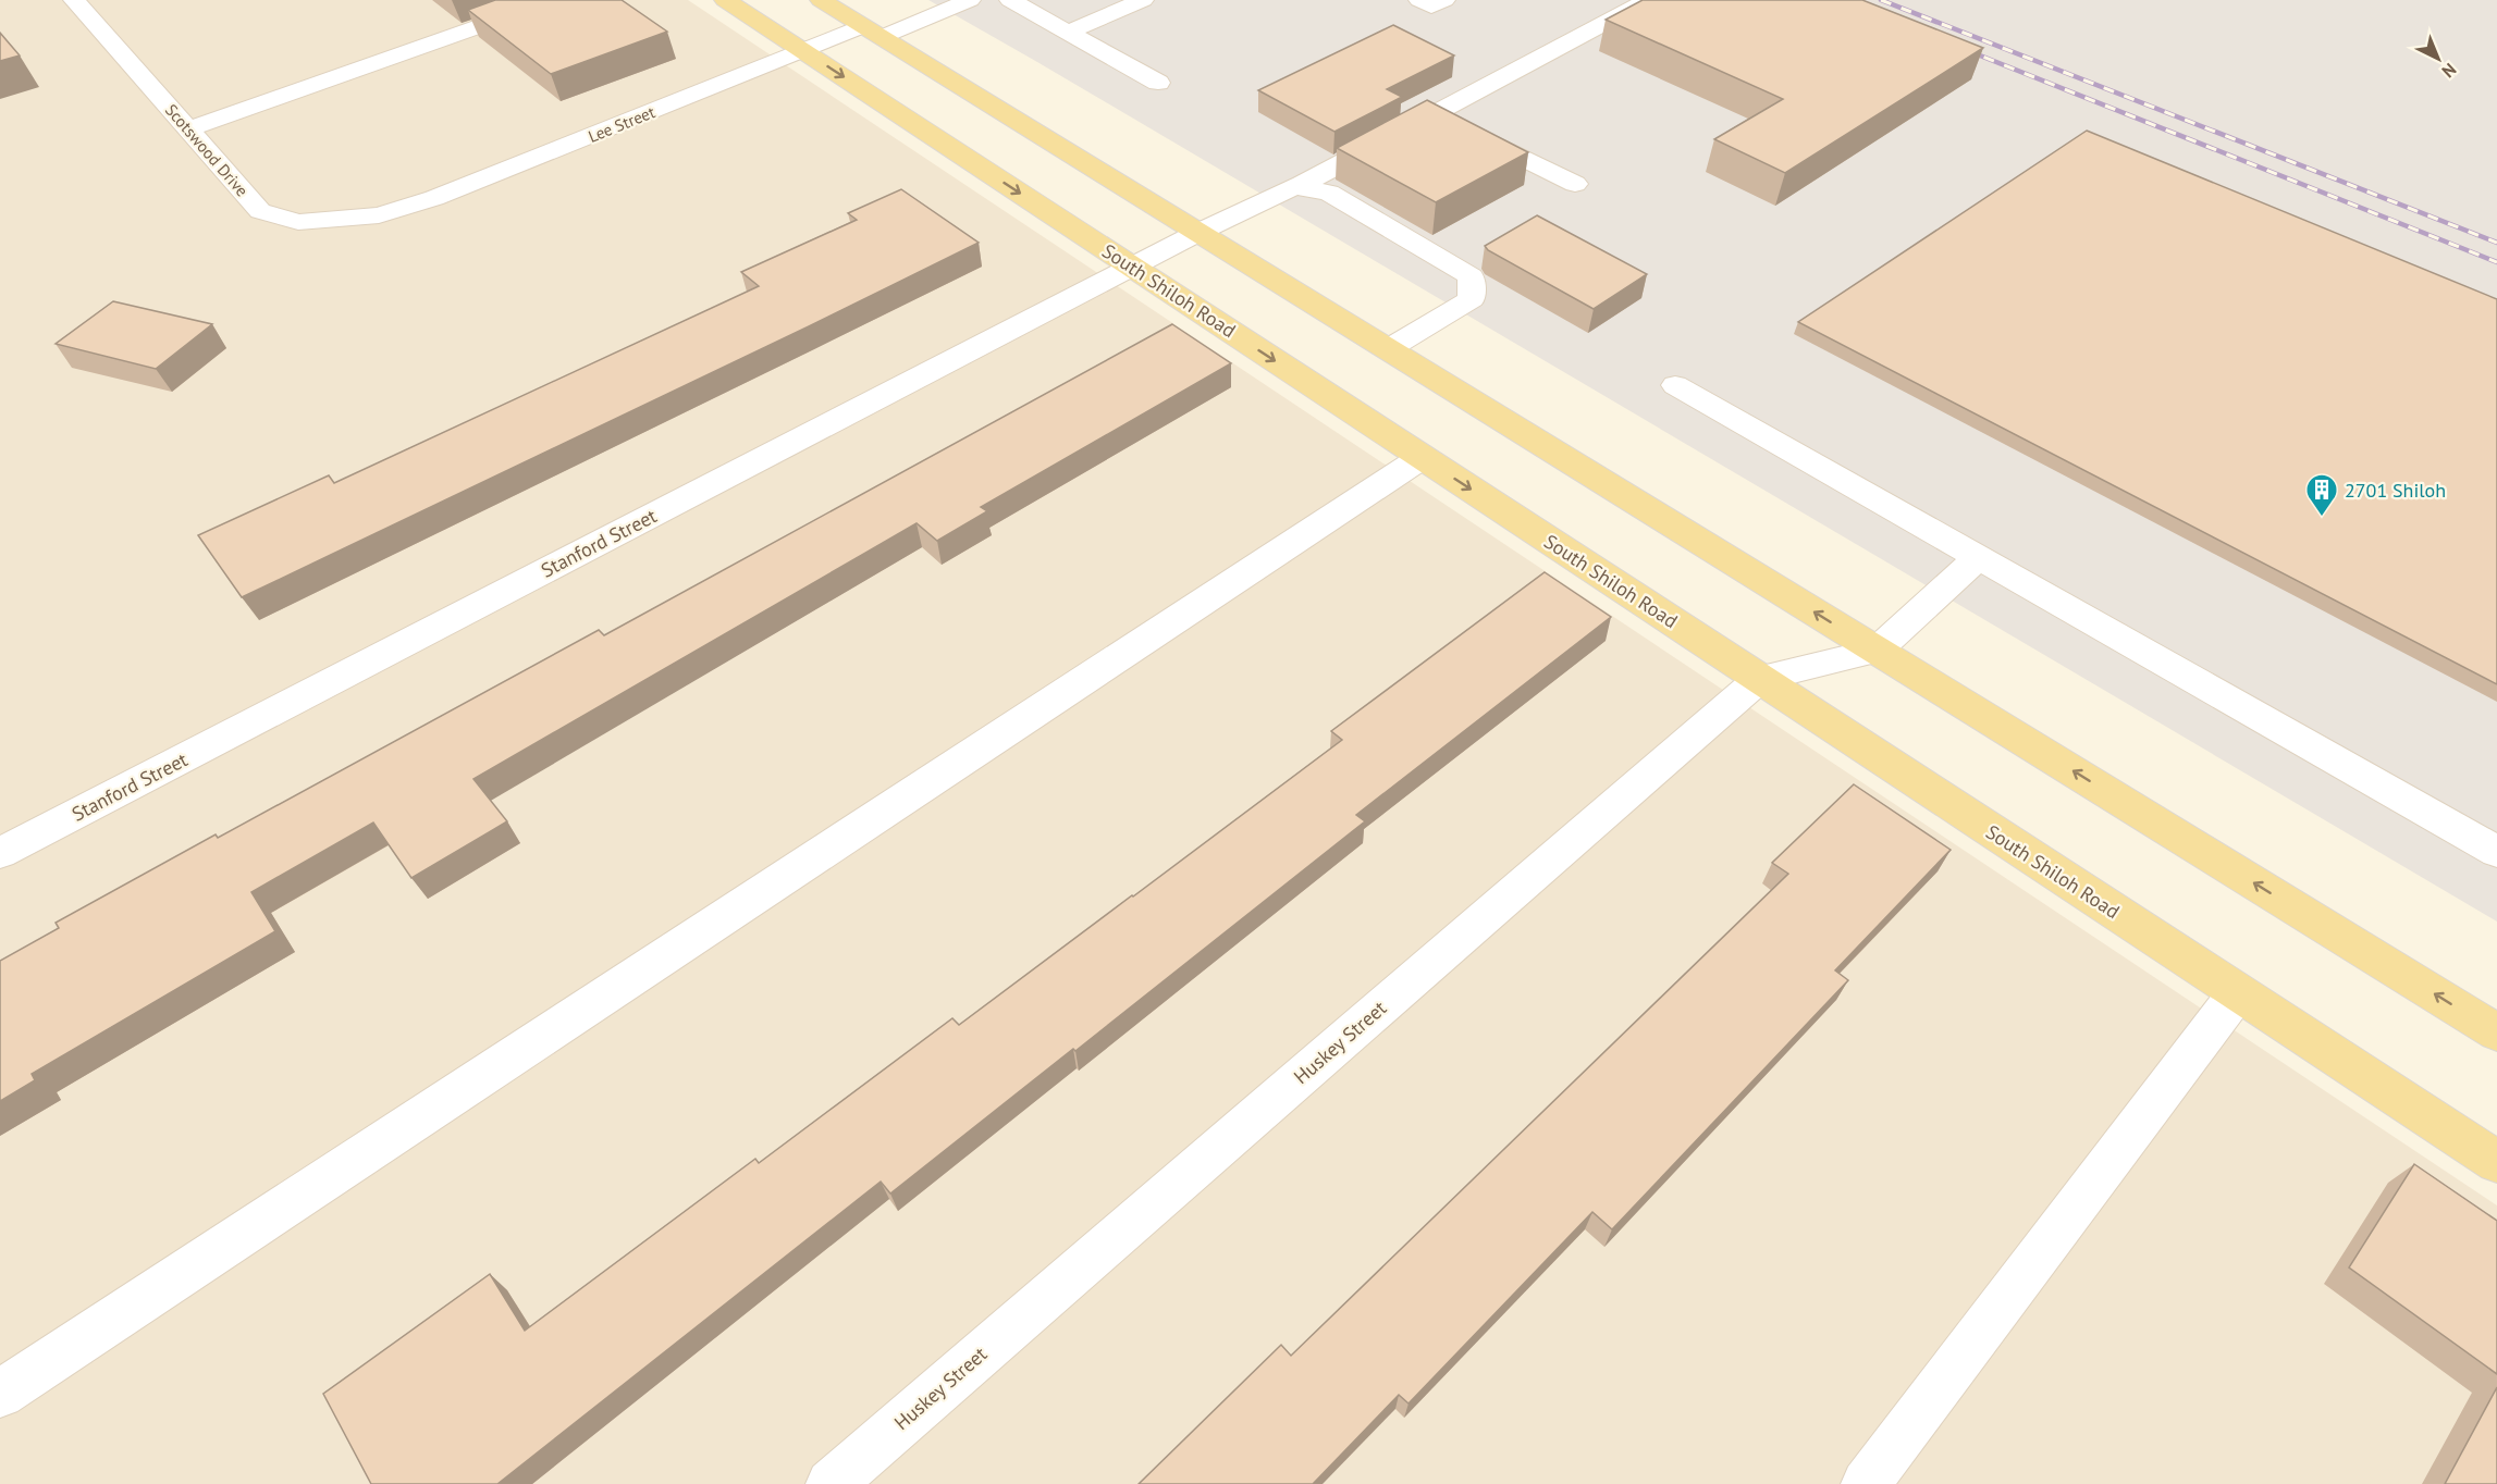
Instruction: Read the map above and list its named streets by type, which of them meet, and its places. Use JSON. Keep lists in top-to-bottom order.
{
  "streets": {
    "main road": ["South Shiloh Road"],
    "street": [
      "Lee Street",
      "Scotswood Drive",
      "Stanford Street",
      "Huskey Street"
    ]
  },
  "crossings": [
    ["Lee Street", "Scotswood Drive"],
    ["Lee Street", "South Shiloh Road"],
    ["South Shiloh Road", "Stanford Street"],
    ["South Shiloh Road", "Huskey Street"]
  ],
  "places": {
    "building": ["2701 Shiloh"]
  },
  "north": "bottom right"
}
